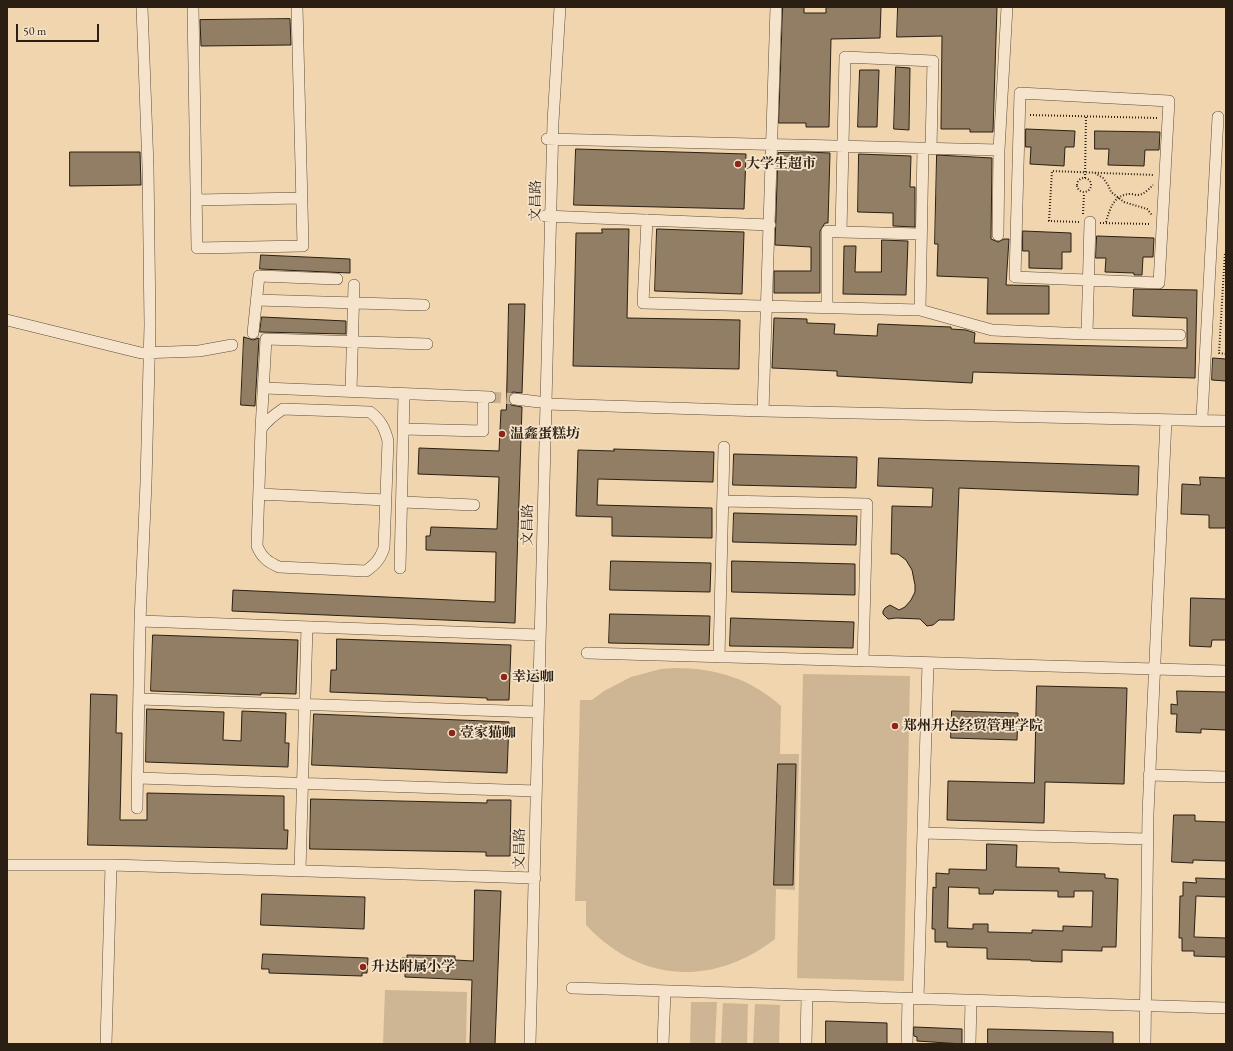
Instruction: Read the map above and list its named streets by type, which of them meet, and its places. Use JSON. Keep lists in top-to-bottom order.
{
  "streets": {
    "street": ["文昌路"]
  },
  "places": [
    "大学生超市",
    "温鑫蛋糕坊",
    "幸运咖",
    "郑州升达经贸管理学院",
    "壹家猫咖",
    "升达附属小学"
  ],
  "scale_bar": "50 m"
}
